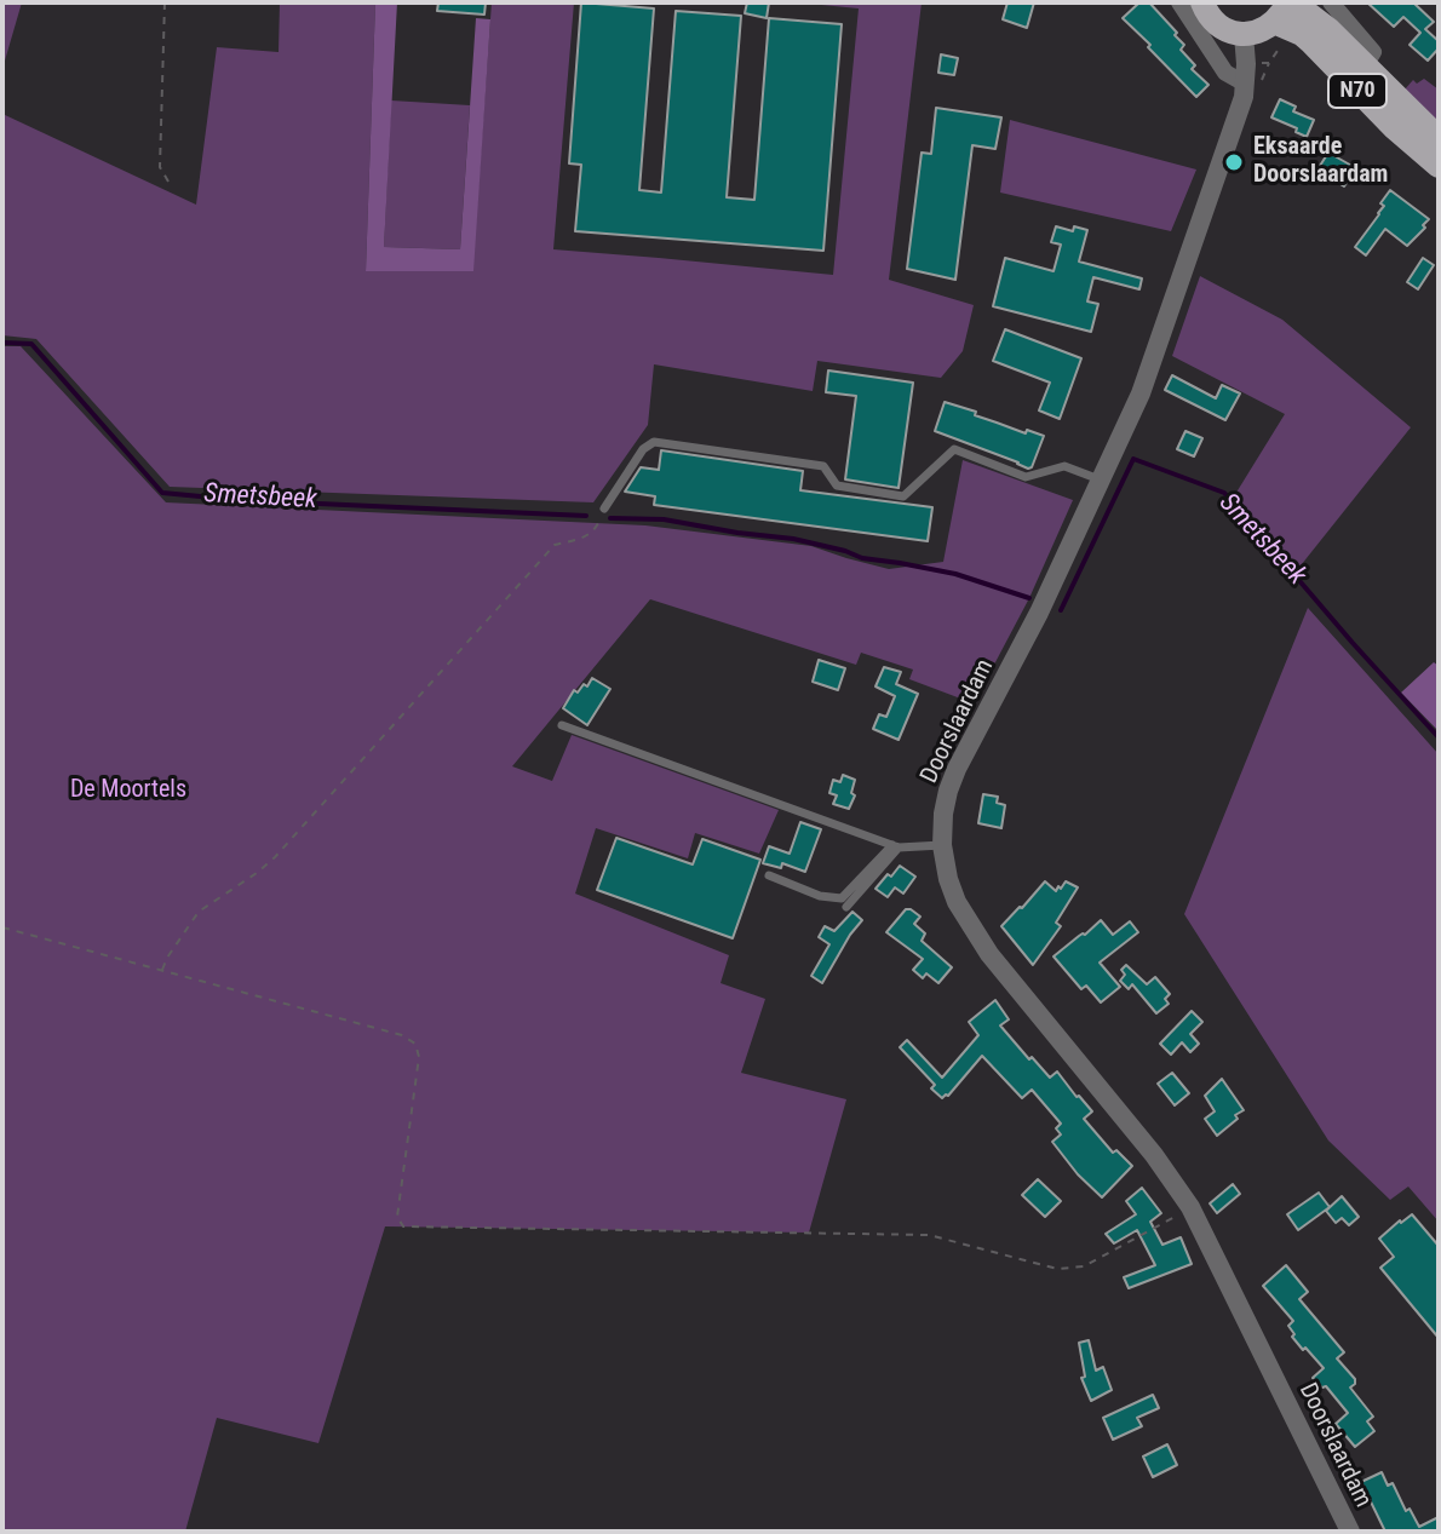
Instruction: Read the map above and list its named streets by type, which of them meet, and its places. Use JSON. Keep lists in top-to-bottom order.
{
  "streets": {
    "main road": ["N70"],
    "street": ["Doorslaardam"]
  },
  "water": ["Smetsbeek"],
  "parks": ["De Moortels"],
  "places": ["Eksaarde Doorslaardam"]
}
